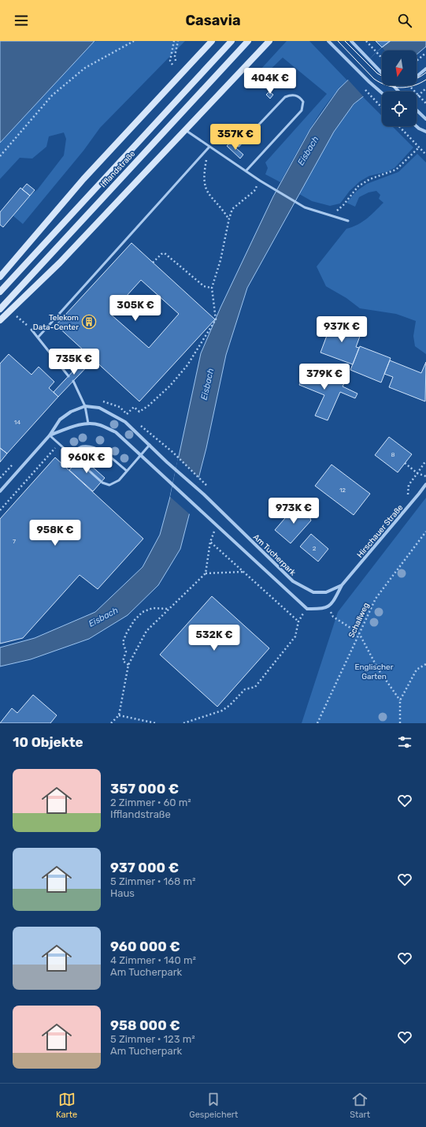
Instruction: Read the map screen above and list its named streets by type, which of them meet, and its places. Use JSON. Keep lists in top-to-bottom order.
{
  "streets": {
    "main road": ["Ifflandstraße"],
    "street": ["Hirschauer Straße", "Am Tucherpark"],
    "path": ["Schallweg"]
  },
  "crossings": [
    ["Hirschauer Straße", "Am Tucherpark"]
  ],
  "water": ["Eisbach"],
  "parks": ["Englischer Garten"],
  "places": {
    "building": ["Telekom Data-Center"]
  },
  "house_numbers": [
    "14",
    "8",
    "12",
    "7",
    "2"
  ],
  "north": "bottom",
  "page": {
    "header": "Casavia",
    "price": [
      "404K €",
      "357K €",
      "305K €",
      "937K €",
      "735K €",
      "379K €",
      "960K €",
      "973K €",
      "958K €",
      "532K €"
    ],
    "heading": "10 Objekte",
    "list": [
      {
        "name": "357 000 €",
        "note": "2 Zimmer · 60 m² · Ifflandstraße"
      },
      {
        "name": "937 000 €",
        "note": "5 Zimmer · 168 m² · Haus"
      },
      {
        "name": "960 000 €",
        "note": "4 Zimmer · 140 m² · Am Tucherpark"
      },
      {
        "name": "958 000 €",
        "note": "5 Zimmer · 123 m² · Am Tucherpark"
      }
    ],
    "tabs": ["Karte", "Gespeichert", "Start"]
  }
}
